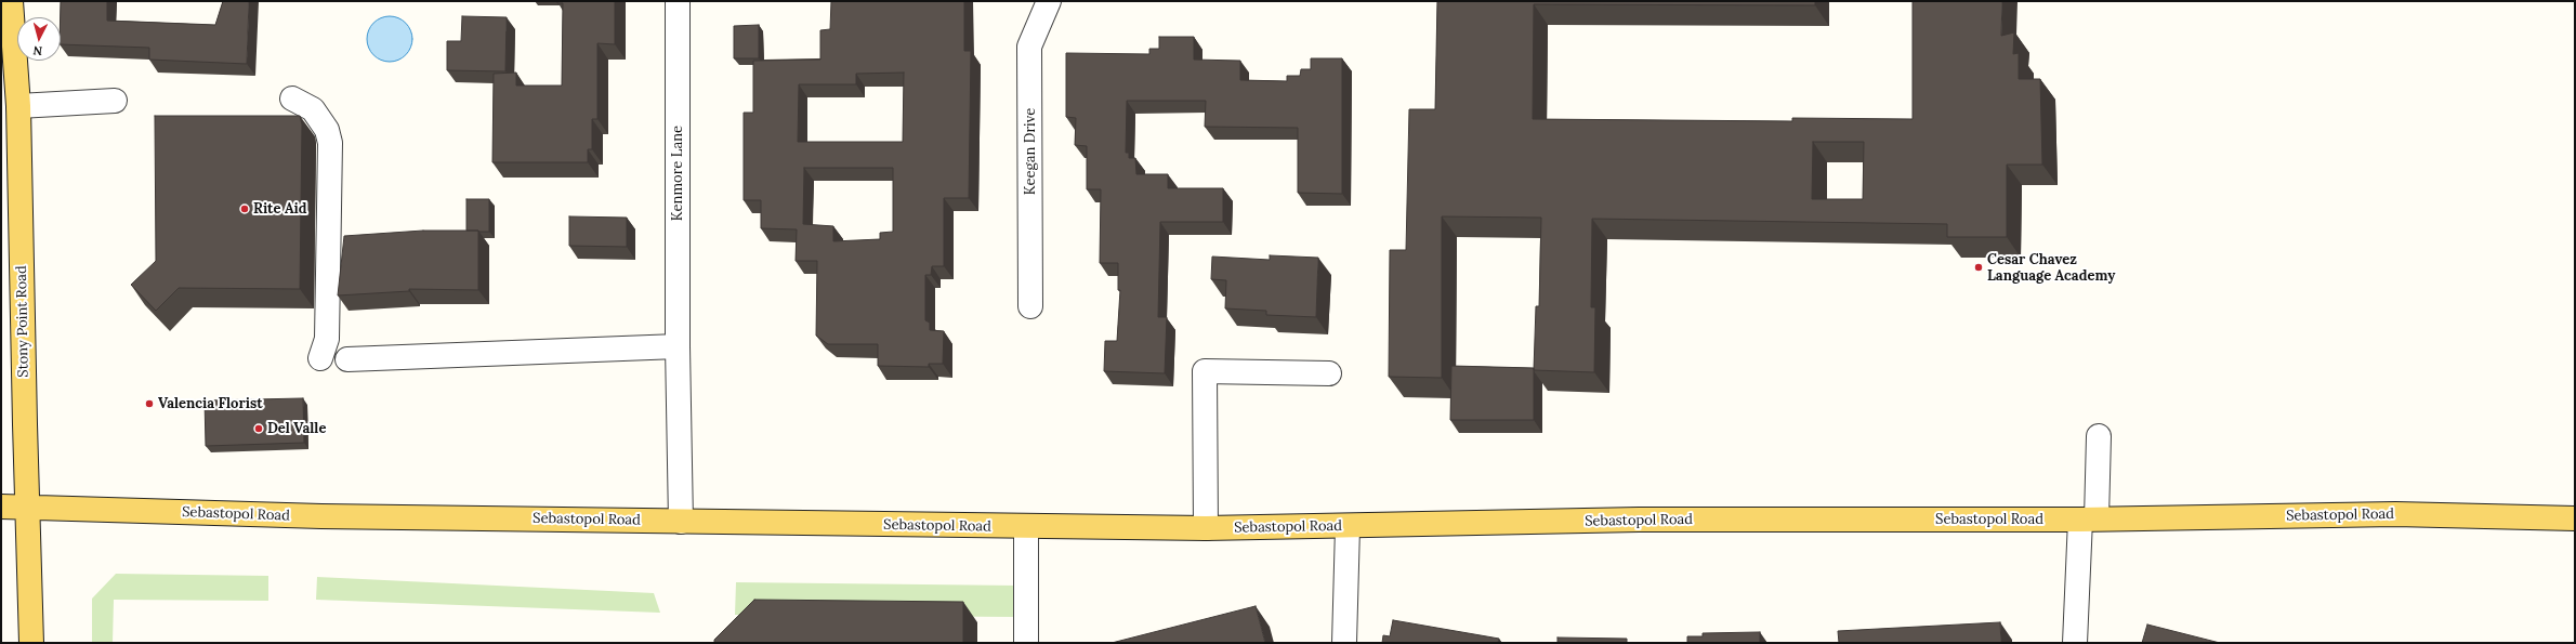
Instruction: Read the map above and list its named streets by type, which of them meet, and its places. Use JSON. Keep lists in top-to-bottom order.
{
  "streets": {
    "main road": ["Stony Point Road", "Sebastopol Road"],
    "street": ["Keegan Drive", "Kenmore Lane"]
  },
  "crossings": [
    ["Kenmore Lane", "Sebastopol Road"],
    ["Stony Point Road", "Sebastopol Road"]
  ],
  "places": [
    "Rite Aid",
    "Cesar Chavez Language Academy",
    "Valencia Florist",
    "Del Valle"
  ],
  "north": "bottom"
}
